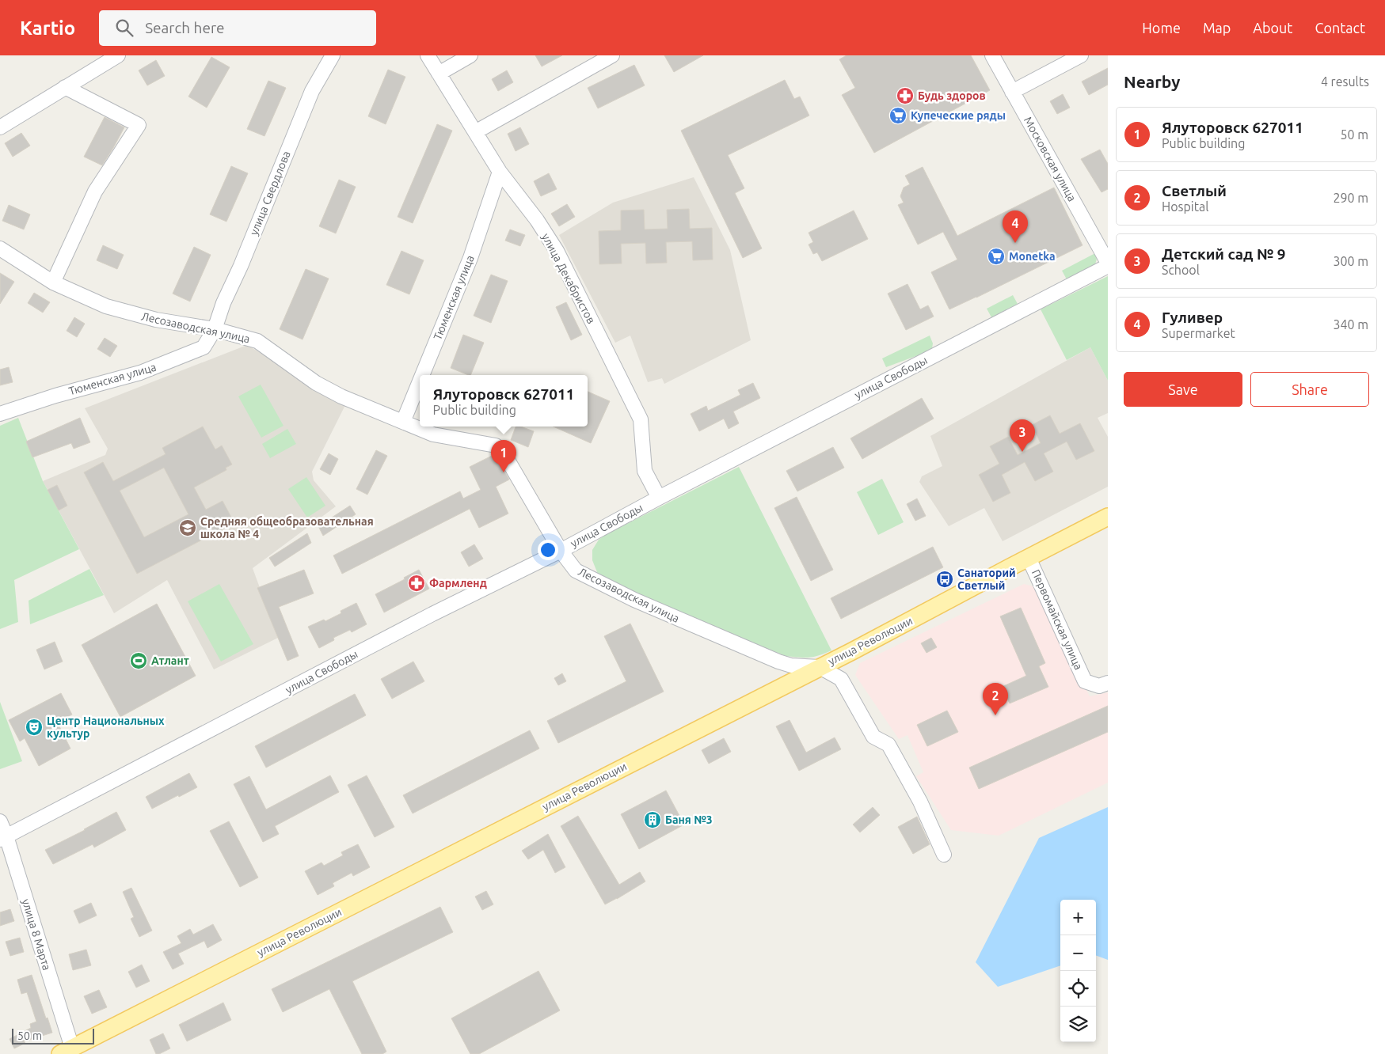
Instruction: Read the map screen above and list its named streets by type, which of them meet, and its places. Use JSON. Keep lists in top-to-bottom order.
{
  "streets": {
    "main road": ["улица Революции"],
    "street": [
      "Московская улица",
      "улица Свердлова",
      "улица Декабристов",
      "Тюменская улица",
      "Лесозаводская улица",
      "улица Свободы",
      "Первомайская улица",
      "улица 8 Марта"
    ]
  },
  "crossings": [
    ["улица Свердлова", "Тюменская улица"],
    ["улица Свердлова", "Лесозаводская улица"],
    ["улица Декабристов", "Тюменская улица"],
    ["улица Декабристов", "улица Свободы"],
    ["Тюменская улица", "Лесозаводская улица"],
    ["Лесозаводская улица", "улица Свободы"],
    ["Лесозаводская улица", "улица Революции"],
    ["улица Свободы", "улица 8 Марта"],
    ["Первомайская улица", "улица Революции"],
    ["улица Революции", "улица 8 Марта"]
  ],
  "places": {
    "pharmacy": ["Будь здоров", "Фармленд"],
    "supermarket": ["Купеческие ряды", "Monetka"],
    "school or university": ["Средняя общеобразовательная школа № 4"],
    "bus stop": ["Санаторий Светлый"],
    "sports": ["Атлант"],
    "theatre": ["Центр Национальных культур"],
    "building": ["Баня №3"]
  },
  "scale_bar": "50 m",
  "page": {
    "header": "Kartio",
    "search": "Search here",
    "nav": [
      "Home",
      "Map",
      "About",
      "Contact"
    ],
    "heading": ["Nearby", "4 results"],
    "list": [
      {
        "mark": "1",
        "name": "Ялуторовск 627011",
        "note": "Public building",
        "value": "50 m"
      },
      {
        "mark": "2",
        "name": "Светлый",
        "note": "Hospital",
        "value": "290 m"
      },
      {
        "mark": "3",
        "name": "Детский сад № 9",
        "note": "School",
        "value": "300 m"
      },
      {
        "mark": "4",
        "name": "Гуливер",
        "note": "Supermarket",
        "value": "340 m"
      }
    ],
    "pins": [
      "4",
      "3",
      "1",
      "2"
    ],
    "buttons": ["Save", "Share"],
    "popup": ["Ялуторовск 627011", "Public building"],
    "map_buttons": ["+", "−"],
    "scale": "50 m"
  }
}
